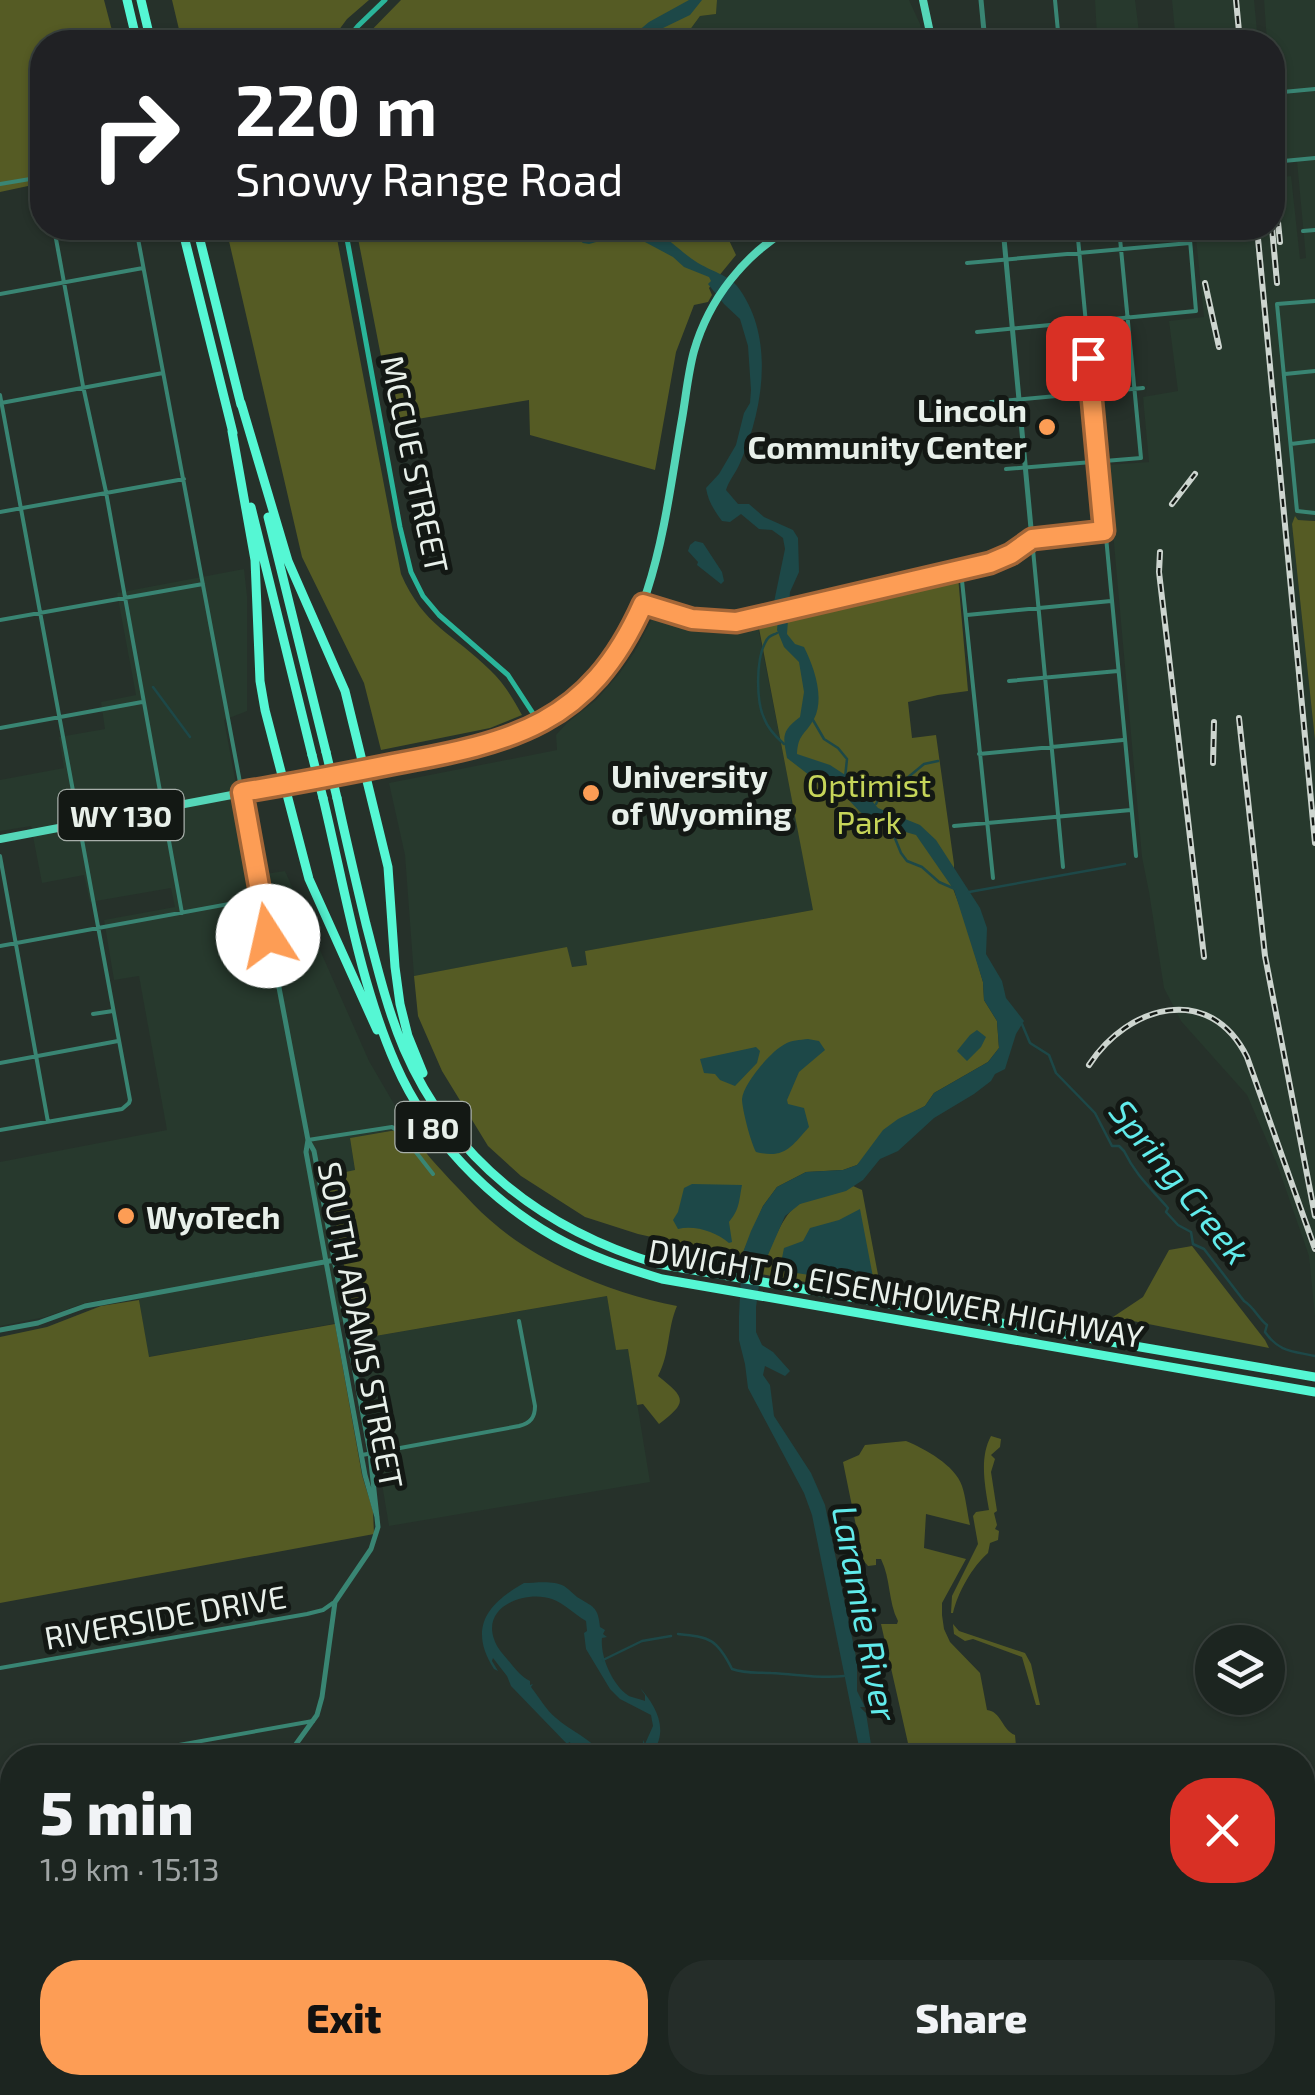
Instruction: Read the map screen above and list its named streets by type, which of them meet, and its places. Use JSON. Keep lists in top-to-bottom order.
{
  "streets": {
    "highway": ["I 80", "DWIGHT D. EISENHOWER HIGHWAY"],
    "main road": ["MCCUE STREET", "WY 130"],
    "street": ["SOUTH ADAMS STREET", "RIVERSIDE DRIVE"]
  },
  "crossings": [
    ["MCCUE STREET", "WY 130"],
    ["WY 130", "SOUTH ADAMS STREET"],
    ["SOUTH ADAMS STREET", "RIVERSIDE DRIVE"]
  ],
  "water": ["Spring Creek", "Laramie River"],
  "parks": ["Optimist Park"],
  "places": ["Lincoln Community Center", "University of Wyoming", "WyoTech"],
  "page": {
    "turn": ["220 m", "Snowy Range Road"],
    "heading": ["5 min", "1.9 km · 15:13"],
    "buttons": ["Exit", "Share"]
  }
}
